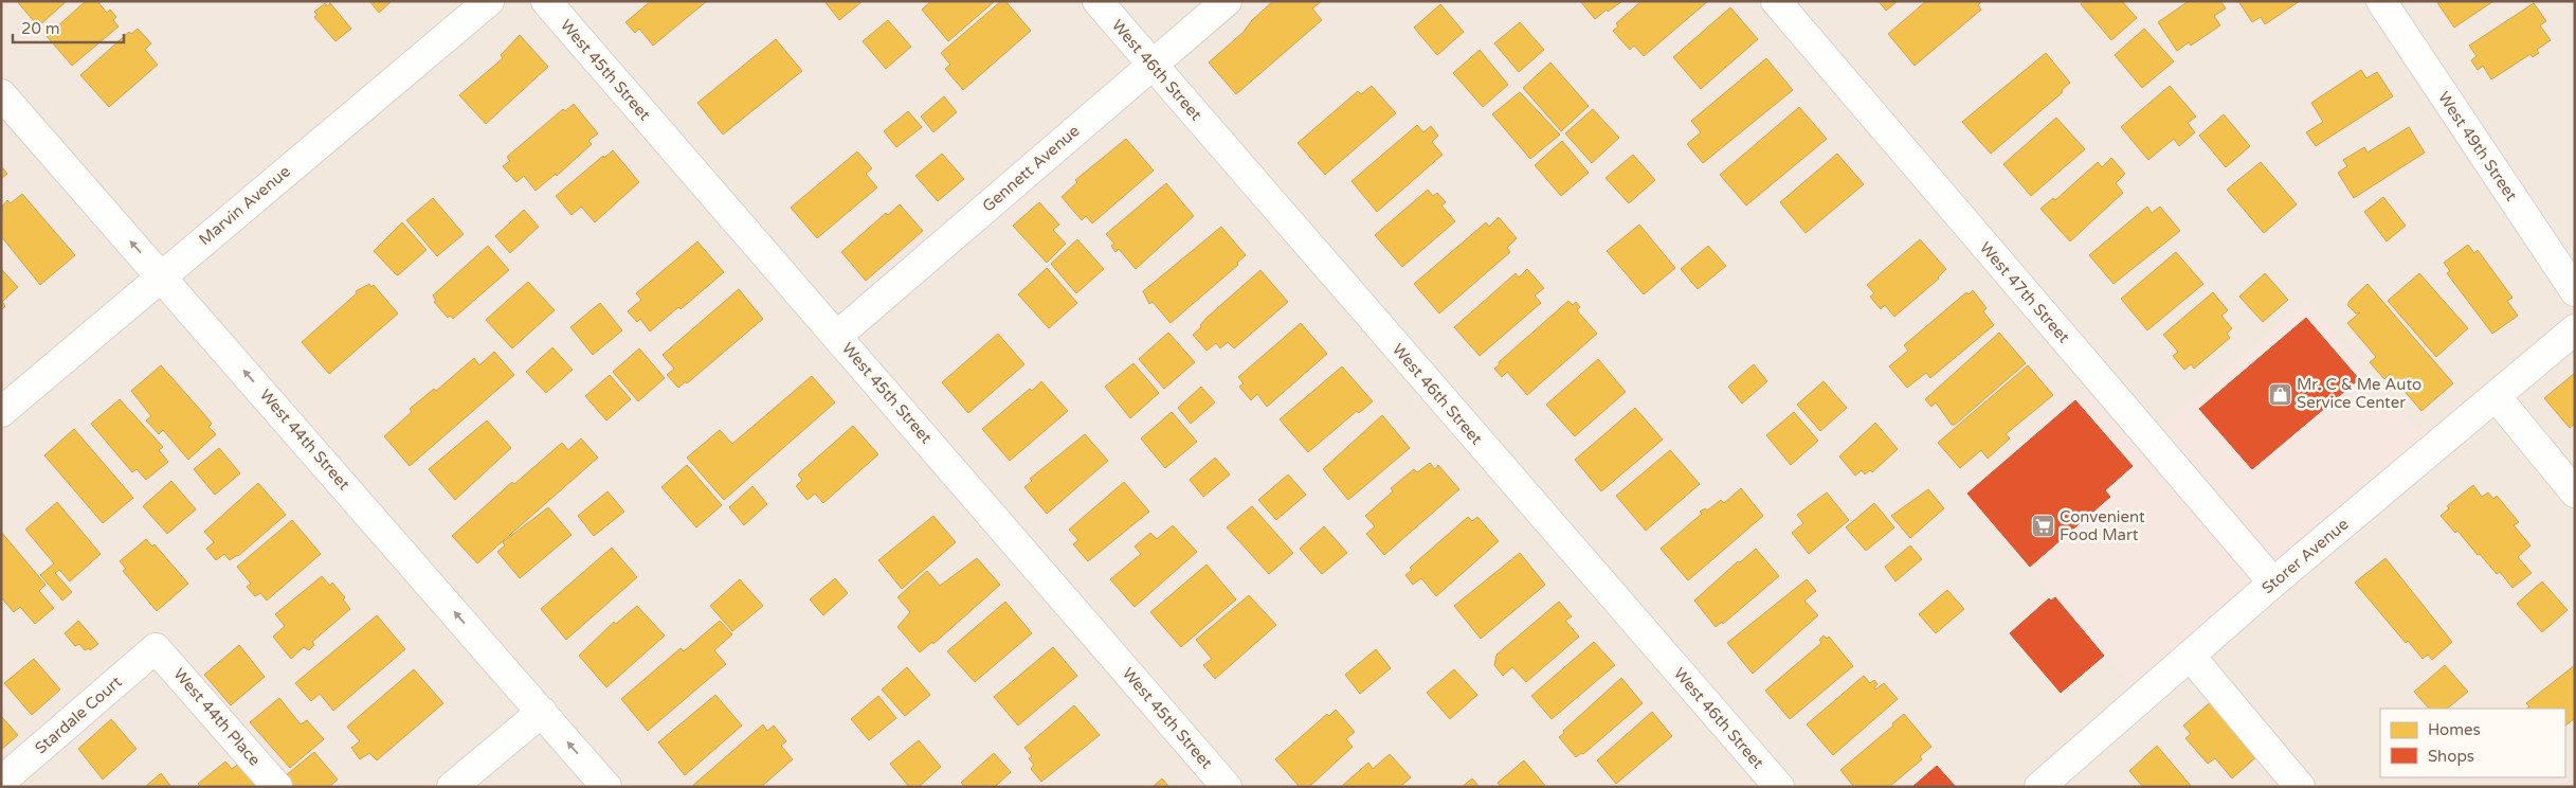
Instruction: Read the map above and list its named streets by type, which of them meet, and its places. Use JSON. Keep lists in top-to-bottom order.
{
  "streets": {
    "street": [
      "West 45th Street",
      "West 46th Street",
      "West 49th Street",
      "Gennett Avenue",
      "Marvin Avenue",
      "West 47th Street",
      "West 44th Street",
      "Storer Avenue",
      "Stardale Court",
      "West 44th Place"
    ]
  },
  "crossings": [
    ["West 45th Street", "Gennett Avenue"],
    ["West 46th Street", "Gennett Avenue"],
    ["Marvin Avenue", "West 44th Street"],
    ["West 47th Street", "Storer Avenue"],
    ["Stardale Court", "West 44th Place"]
  ],
  "one_way": ["West 44th Street"],
  "places": {
    "shop": ["Mr. C & Me Auto Service Center"],
    "supermarket": ["Convenient Food Mart"]
  },
  "legend": ["Homes", "Shops"],
  "scale_bar": "20 m"
}
